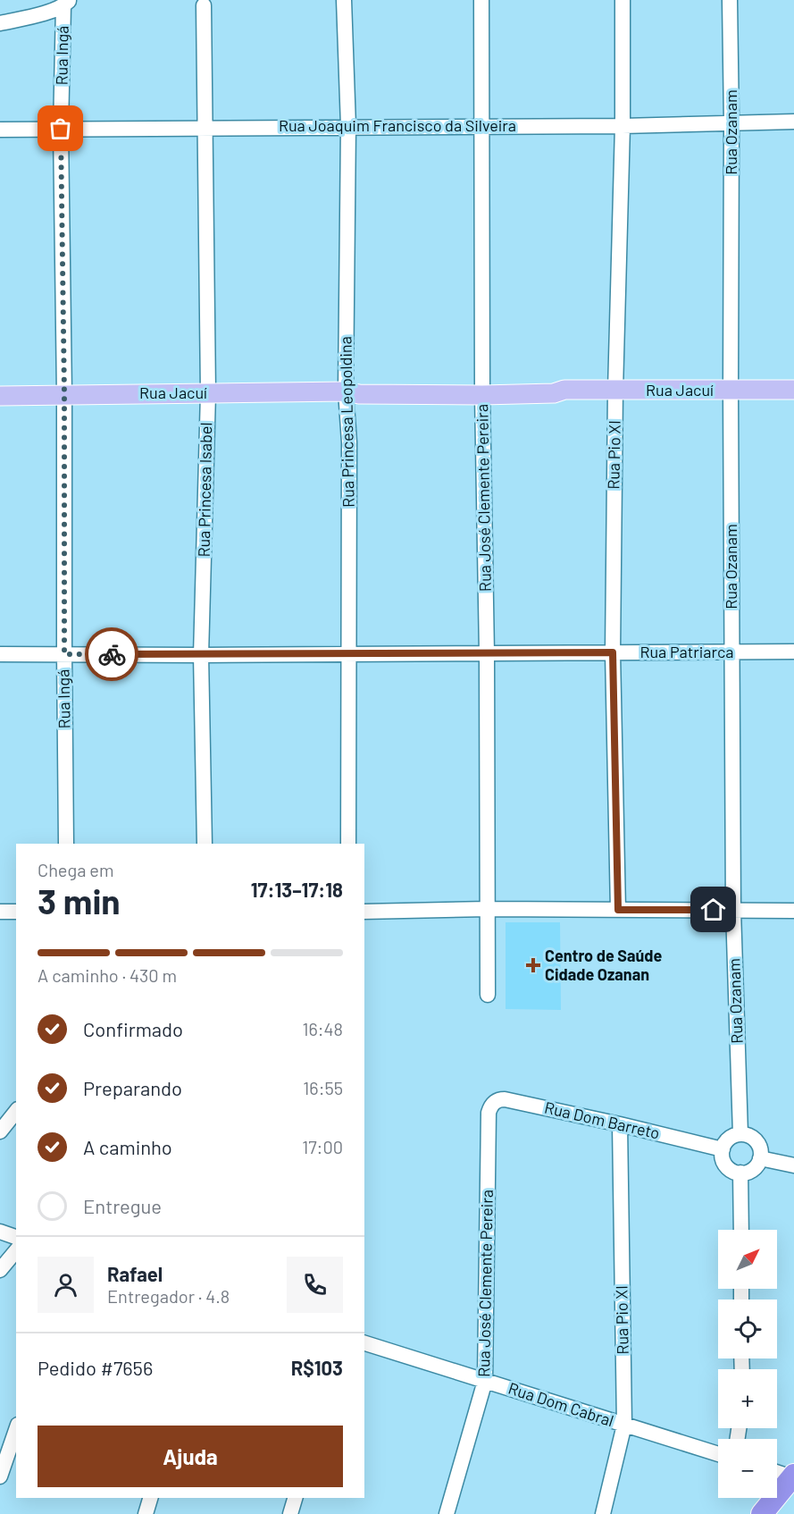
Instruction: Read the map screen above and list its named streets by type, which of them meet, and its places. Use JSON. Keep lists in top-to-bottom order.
{
  "streets": {
    "main road": ["Rua Jacuí"],
    "street": [
      "Rua Ingá",
      "Rua Joaquim Francisco da Silveira",
      "Rua Ozanam",
      "Rua Princesa Leopoldina",
      "Rua Pio XI",
      "Rua Princesa Isabel",
      "Rua José Clemente Pereira",
      "Rua Patriarca",
      "Rua Dom Barreto",
      "Rua Dom Cabral"
    ]
  },
  "crossings": [
    ["Rua Ingá", "Rua Joaquim Francisco da Silveira"],
    ["Rua Ingá", "Rua Jacuí"],
    ["Rua Ingá", "Rua Patriarca"],
    ["Rua Joaquim Francisco da Silveira", "Rua Ozanam"],
    ["Rua Joaquim Francisco da Silveira", "Rua Princesa Leopoldina"],
    ["Rua Joaquim Francisco da Silveira", "Rua Pio XI"],
    ["Rua Joaquim Francisco da Silveira", "Rua Princesa Isabel"],
    ["Rua Joaquim Francisco da Silveira", "Rua José Clemente Pereira"],
    ["Rua Ozanam", "Rua Jacuí"],
    ["Rua Ozanam", "Rua Patriarca"],
    ["Rua Ozanam", "Rua Dom Barreto"],
    ["Rua Jacuí", "Rua Princesa Leopoldina"],
    ["Rua Jacuí", "Rua Pio XI"],
    ["Rua Jacuí", "Rua Princesa Isabel"],
    ["Rua Jacuí", "Rua José Clemente Pereira"],
    ["Rua Princesa Leopoldina", "Rua Patriarca"],
    ["Rua Pio XI", "Rua Patriarca"],
    ["Rua Pio XI", "Rua Dom Barreto"],
    ["Rua Pio XI", "Rua Dom Cabral"],
    ["Rua Princesa Isabel", "Rua Patriarca"],
    ["Rua José Clemente Pereira", "Rua Patriarca"],
    ["Rua José Clemente Pereira", "Rua Dom Barreto"],
    ["Rua José Clemente Pereira", "Rua Dom Cabral"]
  ],
  "places": {
    "health": ["Centro de Saúde Cidade Ozanan"]
  },
  "north": "top right",
  "page": {
    "heading": ["3 min", "Chega em", "17:13–17:18"],
    "panel": [
      "Rafael",
      "Entregador · 4.8",
      "Pedido #7656",
      "R$103"
    ],
    "bar": "A caminho · 430 m",
    "list": [
      ["Confirmado", "16:48"],
      ["Preparando", "16:55"],
      ["A caminho", "17:00"],
      "Entregue"
    ],
    "map_buttons": ["+", "−"],
    "buttons": "Ajuda"
  }
}
